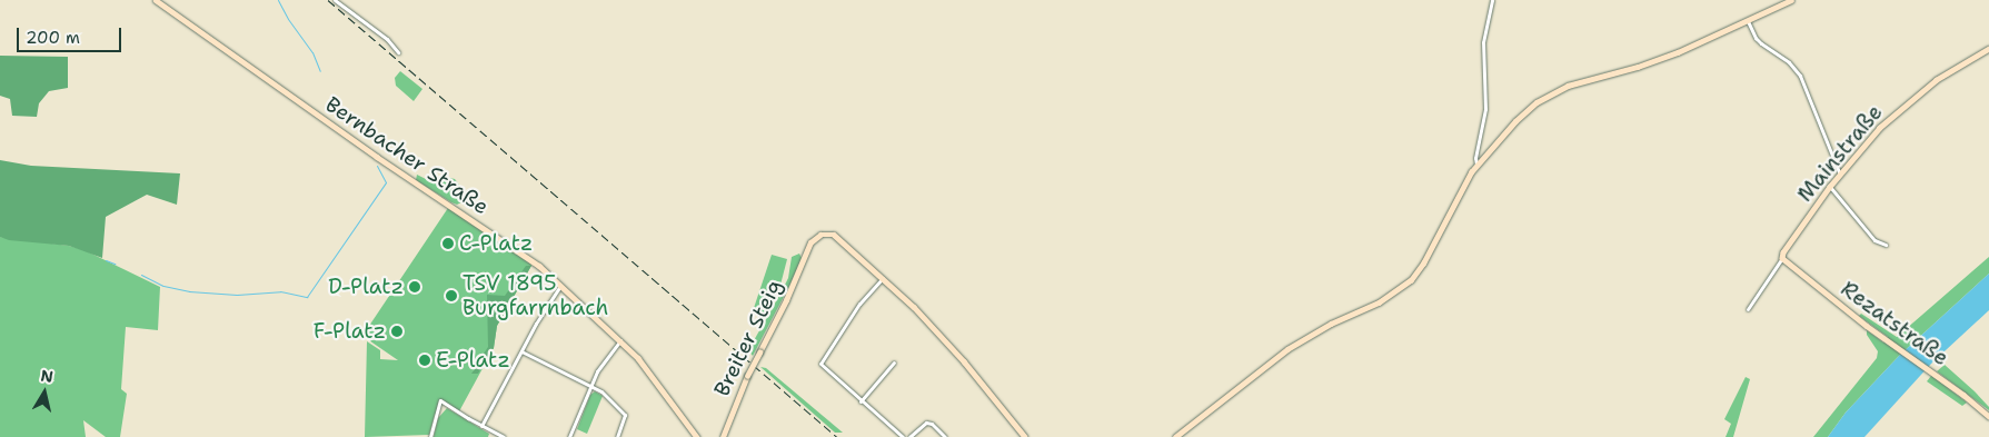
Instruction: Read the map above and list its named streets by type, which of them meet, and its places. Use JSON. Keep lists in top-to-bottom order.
{
  "streets": {
    "street": [
      "Mainstraße",
      "Bernbacher Straße",
      "Rezatstraße",
      "Breiter Steig"
    ]
  },
  "crossings": [
    ["Mainstraße", "Rezatstraße"]
  ],
  "places": [
    "C-Platz",
    "D-Platz",
    "TSV 1895 Burgfarrnbach",
    "F-Platz",
    "E-Platz"
  ],
  "scale_bar": "200 m",
  "north": "top"
}
